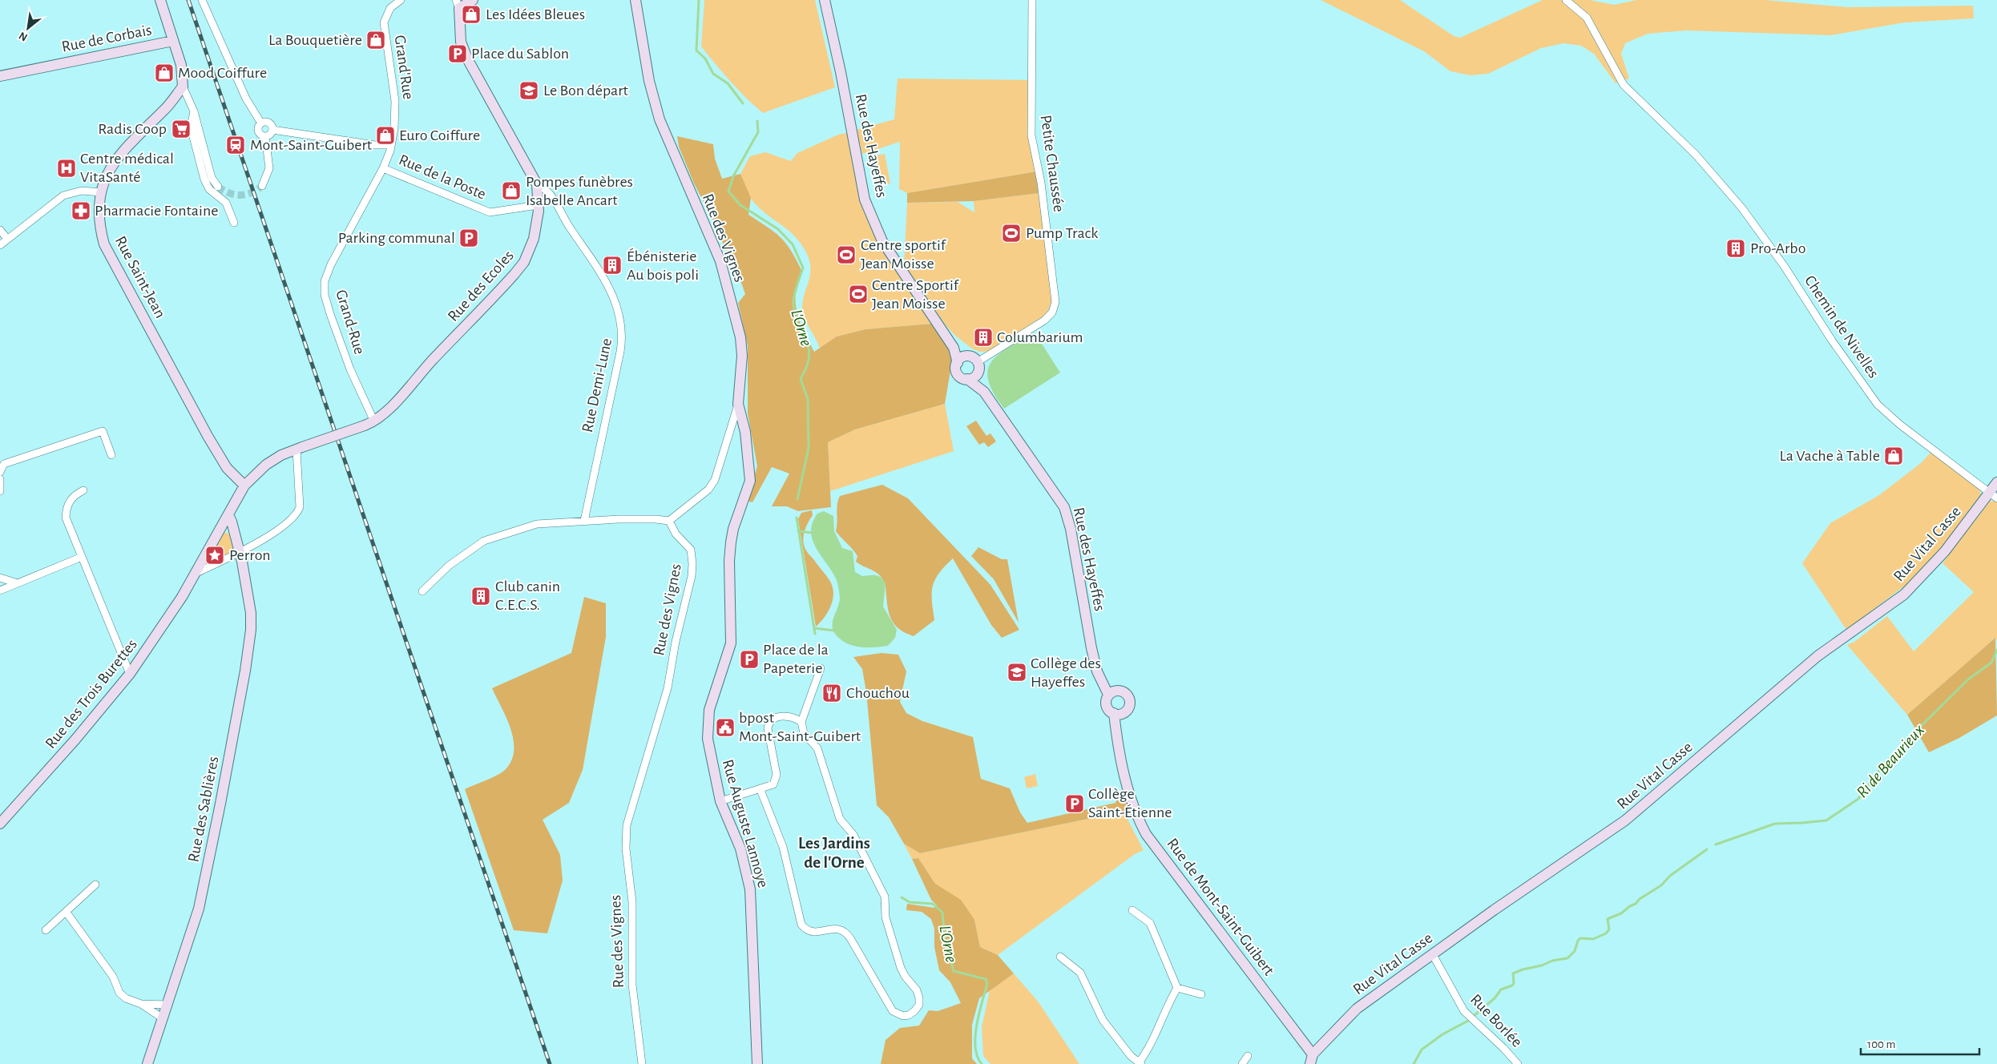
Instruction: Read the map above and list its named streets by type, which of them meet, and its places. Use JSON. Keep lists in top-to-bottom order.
{
  "streets": {
    "street": [
      "Rue de Corbais",
      "Grand'Rue",
      "Rue des Hayeffes",
      "Petite Chaussée",
      "Rue de la Poste",
      "Rue des Vignes",
      "Rue Saint-Jean",
      "Rue des Ecoles",
      "Grand-Rue",
      "Chemin de Nivelles",
      "Rue Demi-Lune",
      "Rue Vital Casse",
      "Rue des Trois Burettes",
      "Rue des Sablières",
      "Rue Auguste Lannoye",
      "Rue de Mont-Saint-Guibert",
      "Rue Borlée"
    ]
  },
  "crossings": [
    ["Grand'Rue", "Grand-Rue"],
    ["Rue des Hayeffes", "Petite Chaussée"],
    ["Rue des Hayeffes", "Rue de Mont-Saint-Guibert"],
    ["Rue de la Poste", "Rue des Ecoles"],
    ["Rue de la Poste", "Grand-Rue"],
    ["Rue des Vignes", "Rue Auguste Lannoye"],
    ["Rue Saint-Jean", "Rue des Ecoles"],
    ["Rue des Ecoles", "Grand-Rue"],
    ["Rue des Ecoles", "Rue Demi-Lune"],
    ["Rue des Ecoles", "Rue des Trois Burettes"],
    ["Rue des Ecoles", "Rue des Sablières"],
    ["Chemin de Nivelles", "Rue Vital Casse"],
    ["Rue Vital Casse", "Rue de Mont-Saint-Guibert"],
    ["Rue Vital Casse", "Rue Borlée"],
    ["Rue des Trois Burettes", "Rue des Sablières"]
  ],
  "districts": ["Les Jardins de l'Orne"],
  "water": ["L'Orne", "Ri de Beaurieux"],
  "places": {
    "shop": [
      "Les Idées Bleues",
      "La Bouquetière",
      "Mood Coiffure",
      "Euro Coiffure",
      "Pompes funèbres Isabelle Ancart",
      "La Vache à Table"
    ],
    "parking": [
      "Place du Sablon",
      "Parking communal",
      "Place de la Papeterie",
      "Collège Saint-Étienne"
    ],
    "school or university": ["Le Bon départ", "Collège des Hayeffes"],
    "supermarket": ["Radis Coop"],
    "station": ["Mont-Saint-Guibert"],
    "hospital": ["Centre médical VitaSanté"],
    "pharmacy": ["Pharmacie Fontaine"],
    "sports": ["Pump Track", "Centre sportif Jean Moisse", "Centre Sportif Jean Moisse"],
    "building": [
      "Pro-Arbo",
      "Ébénisterie Au bois poli",
      "Columbarium",
      "Club canin C.E.C.S."
    ],
    "place": ["Perron"],
    "restaurant": ["Chouchou"],
    "public building": ["bpost Mont-Saint-Guibert"]
  },
  "scale_bar": "100 m",
  "north": "bottom left"
}
